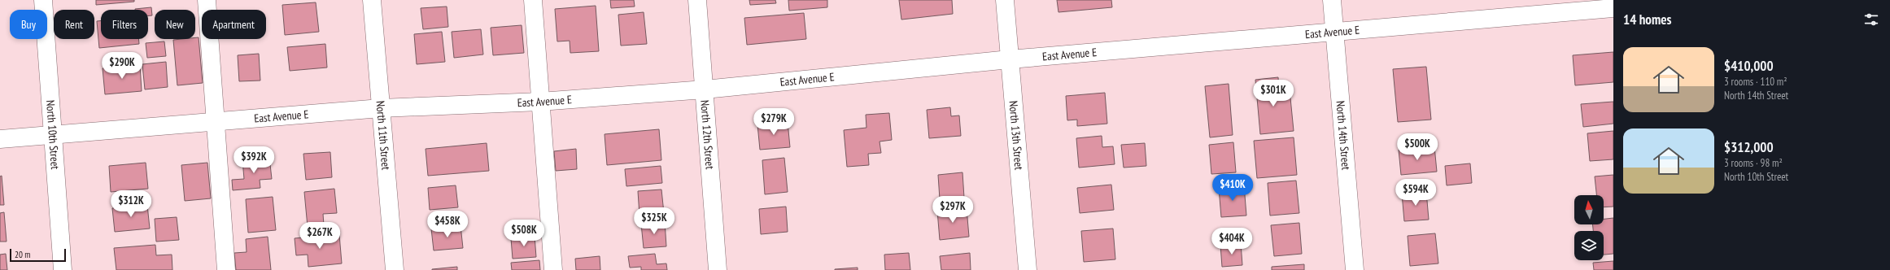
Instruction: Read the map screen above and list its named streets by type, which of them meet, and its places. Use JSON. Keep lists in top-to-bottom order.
{
  "streets": {
    "street": [
      "East Avenue E",
      "North 10th Street",
      "North 11th Street",
      "North 12th Street",
      "North 13th Street",
      "North 14th Street"
    ]
  },
  "crossings": [
    ["East Avenue E", "North 10th Street"],
    ["East Avenue E", "North 11th Street"],
    ["East Avenue E", "North 12th Street"],
    ["East Avenue E", "North 13th Street"],
    ["East Avenue E", "North 14th Street"]
  ],
  "scale_bar": "20 m",
  "north": "top",
  "page": {
    "heading": "14 homes",
    "chip": [
      "Buy",
      "Rent",
      "Filters",
      "New",
      "Apartment"
    ],
    "list": [
      {
        "name": "$410,000",
        "note": "3 rooms · 110 m² · North 14th Street"
      },
      {
        "name": "$312,000",
        "note": "3 rooms · 98 m² · North 10th Street"
      }
    ],
    "price": [
      "$290K",
      "$301K",
      "$279K",
      "$500K",
      "$392K",
      "$410K",
      "$594K",
      "$312K",
      "$297K",
      "$325K",
      "$458K",
      "$508K",
      "$267K",
      "$404K"
    ],
    "scale": "20 m"
  }
}
